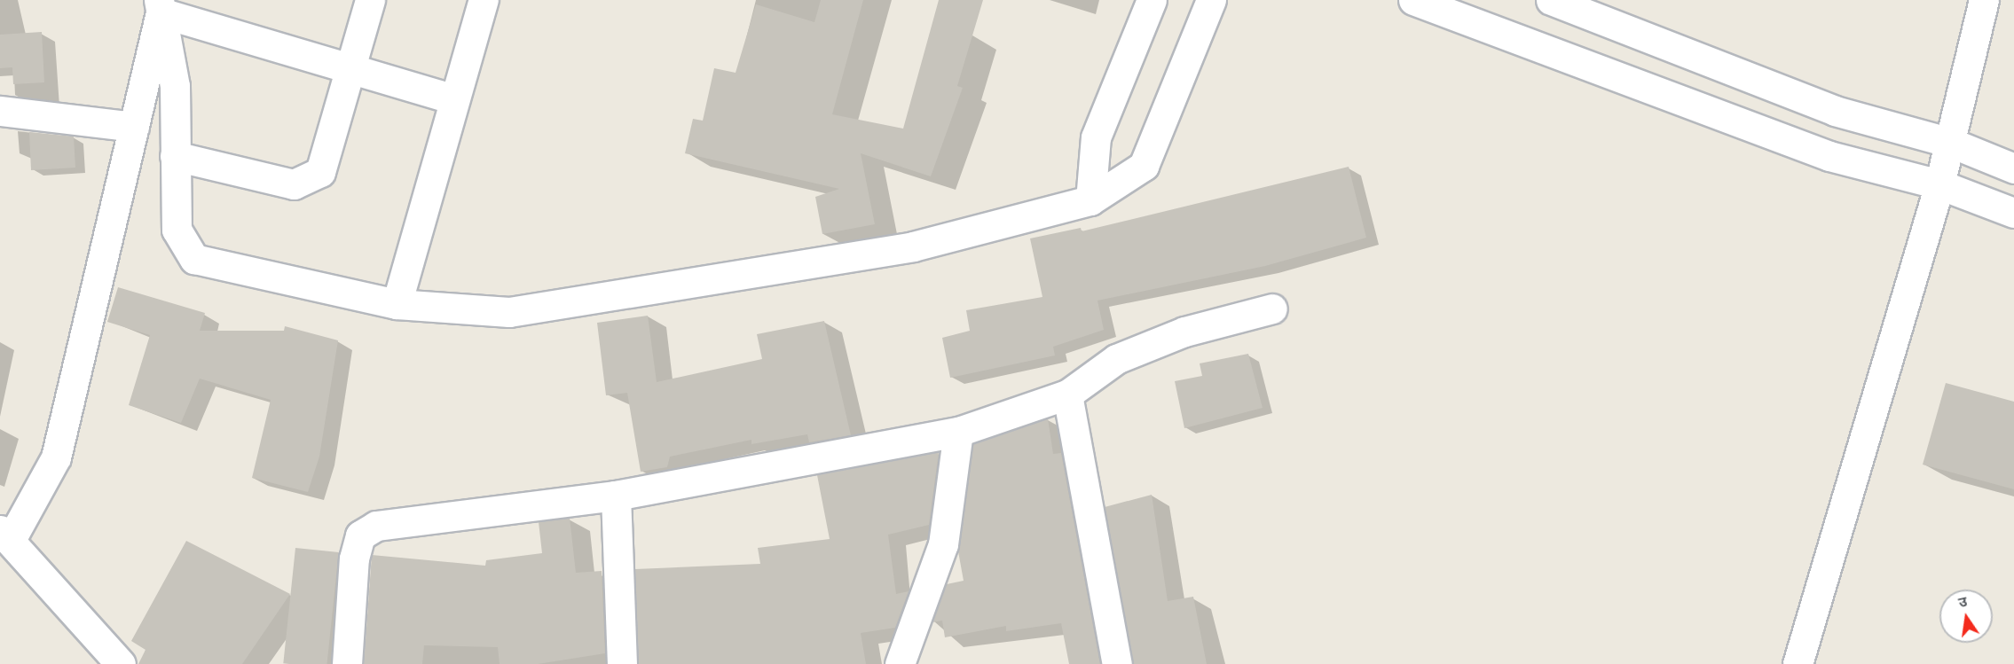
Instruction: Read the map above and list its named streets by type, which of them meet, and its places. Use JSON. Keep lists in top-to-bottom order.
{
  "north": "top"
}
